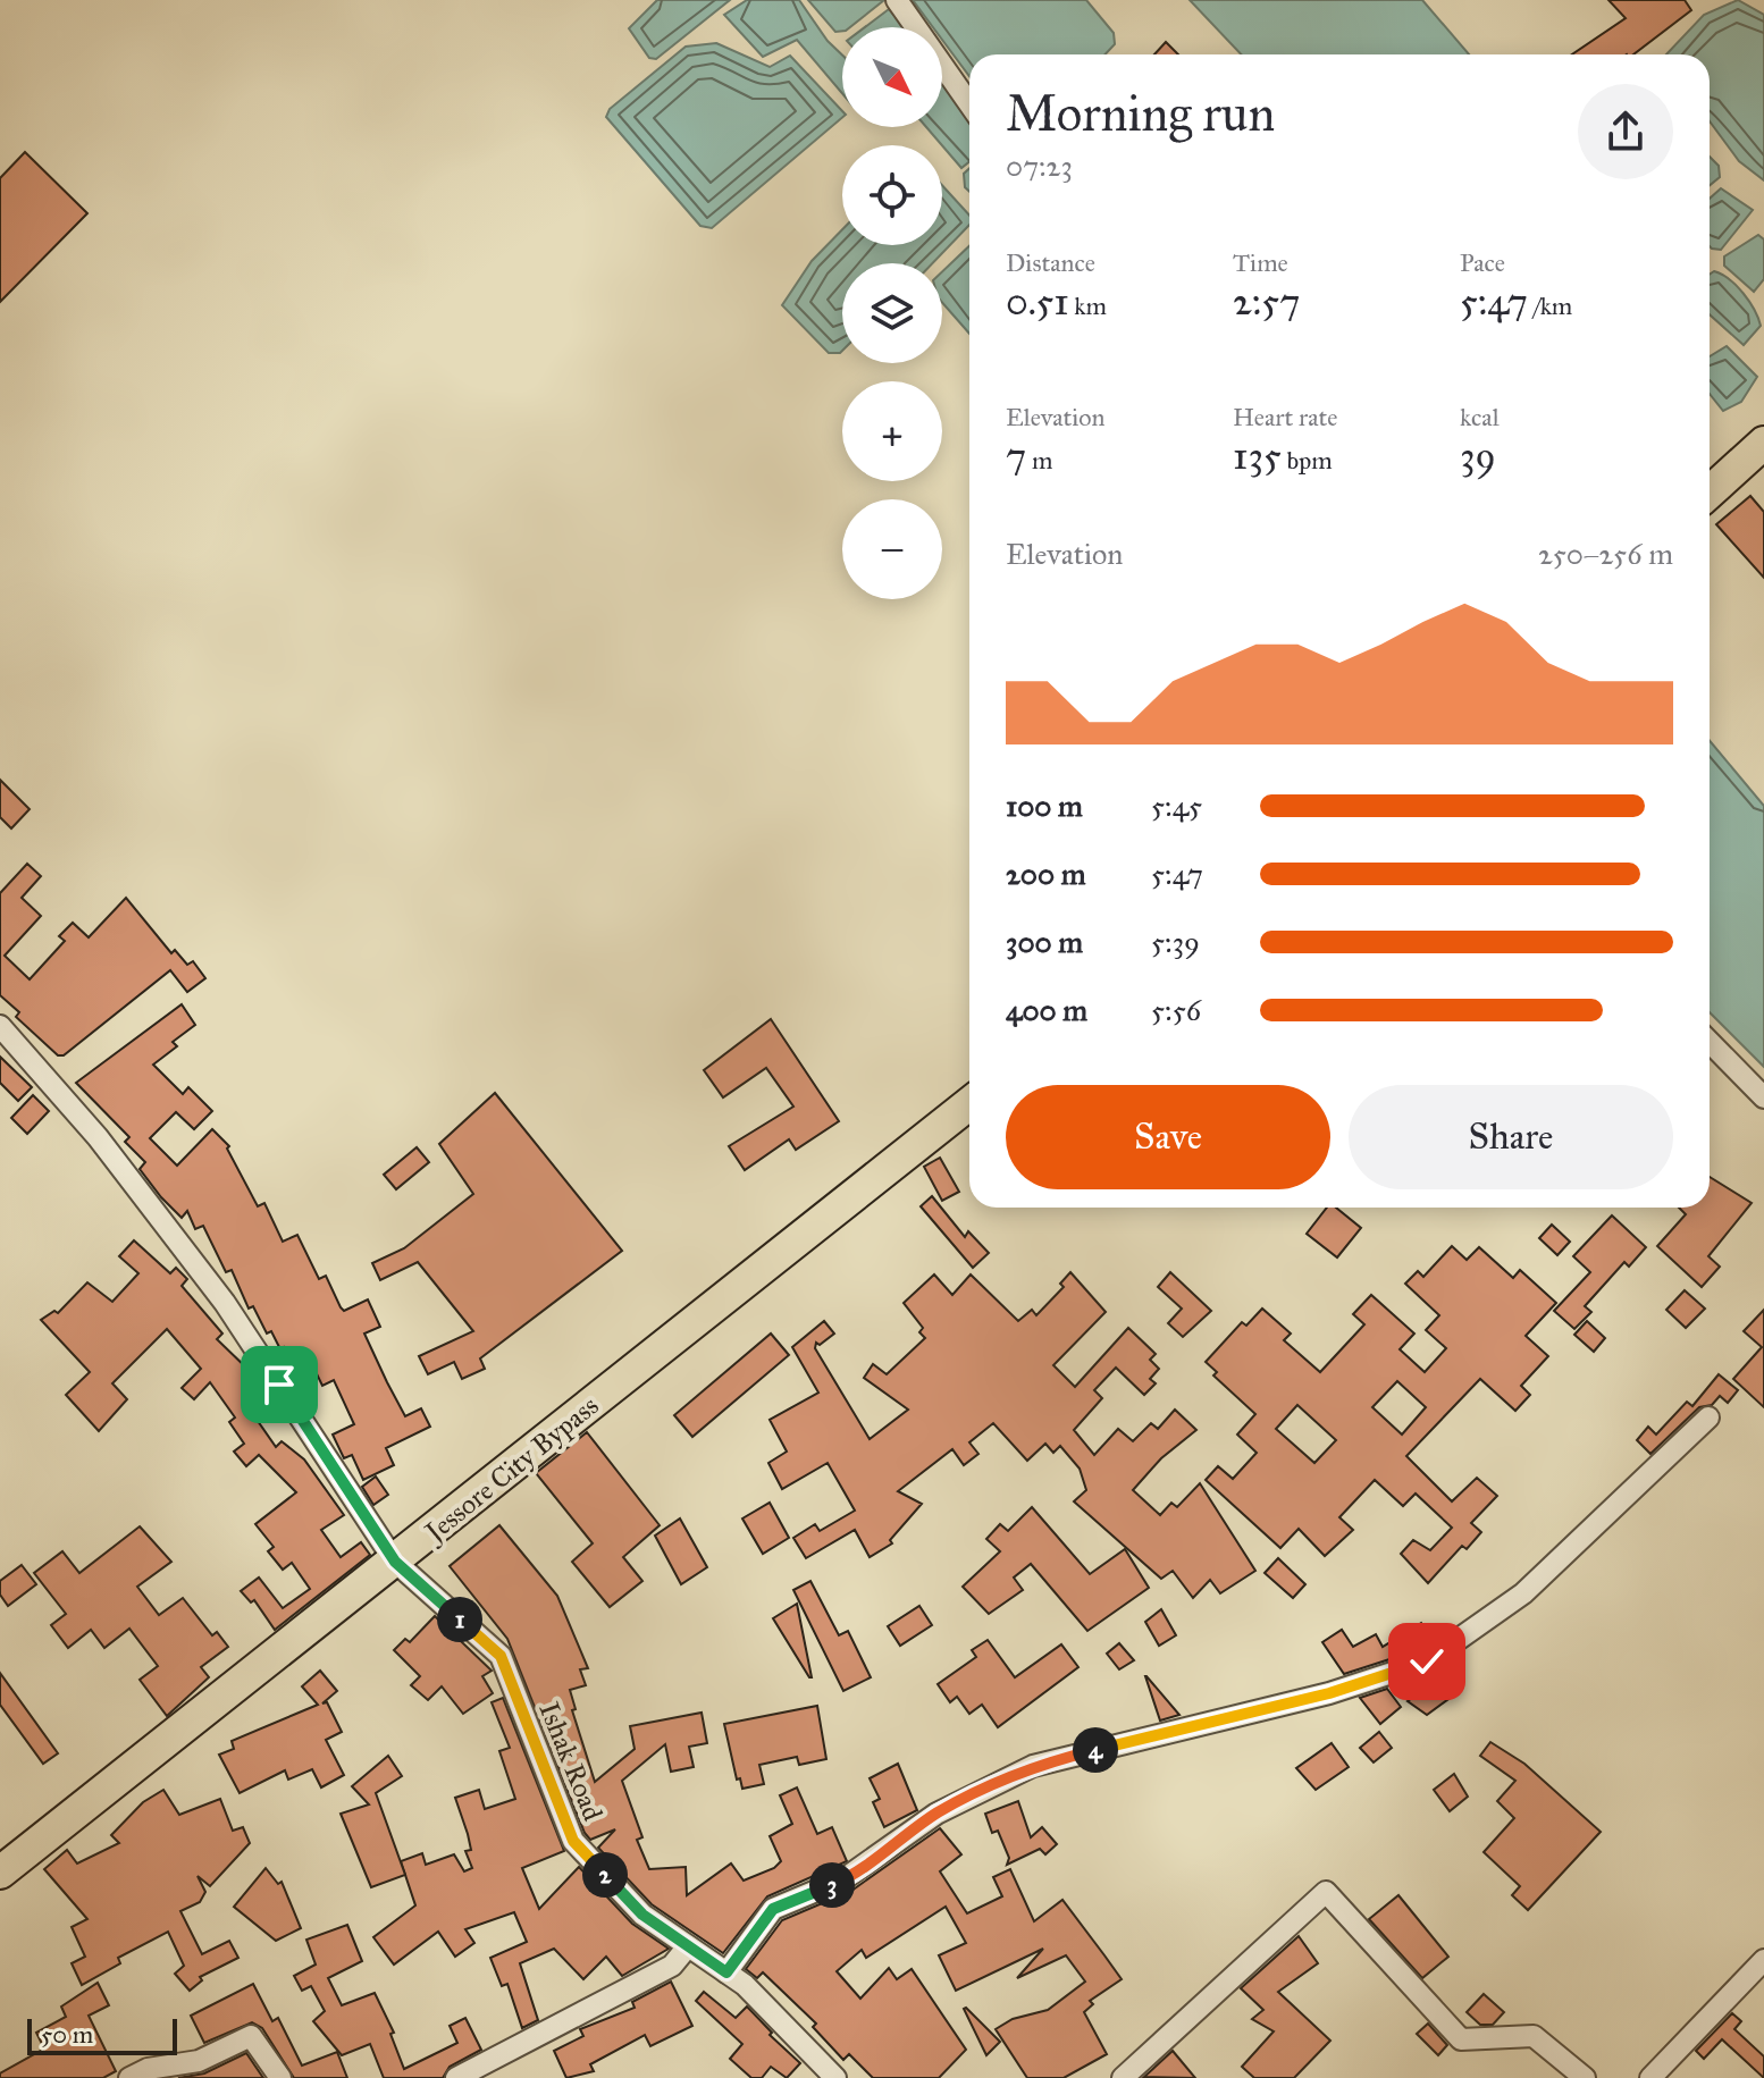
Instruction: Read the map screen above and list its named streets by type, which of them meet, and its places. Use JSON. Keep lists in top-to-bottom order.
{
  "streets": {
    "highway": ["Jessore City Bypass"],
    "street": ["Ishak Road"]
  },
  "crossings": [
    ["Jessore City Bypass", "Ishak Road"]
  ],
  "scale_bar": "50 m",
  "north": "bottom right",
  "page": {
    "map_buttons": ["+", "−"],
    "heading": ["Morning run", "07:23"],
    "stats": [
      ["Distance", "0.51 km"],
      ["Time", "2:57"],
      ["Pace", "5:47 /km"],
      ["Elevation", "7 m"],
      ["Heart rate", "135 bpm"],
      ["kcal", "39"]
    ],
    "chart": ["Elevation", "250–256 m"],
    "list": [
      {
        "name": "100 m",
        "note": "5:45"
      },
      {
        "name": "200 m",
        "note": "5:47"
      },
      {
        "name": "300 m",
        "note": "5:39"
      },
      {
        "name": "400 m",
        "note": "5:56"
      }
    ],
    "buttons": ["Save", "Share"],
    "pins": [
      "1",
      "4",
      "2",
      "3"
    ],
    "scale": "50 m"
  }
}
